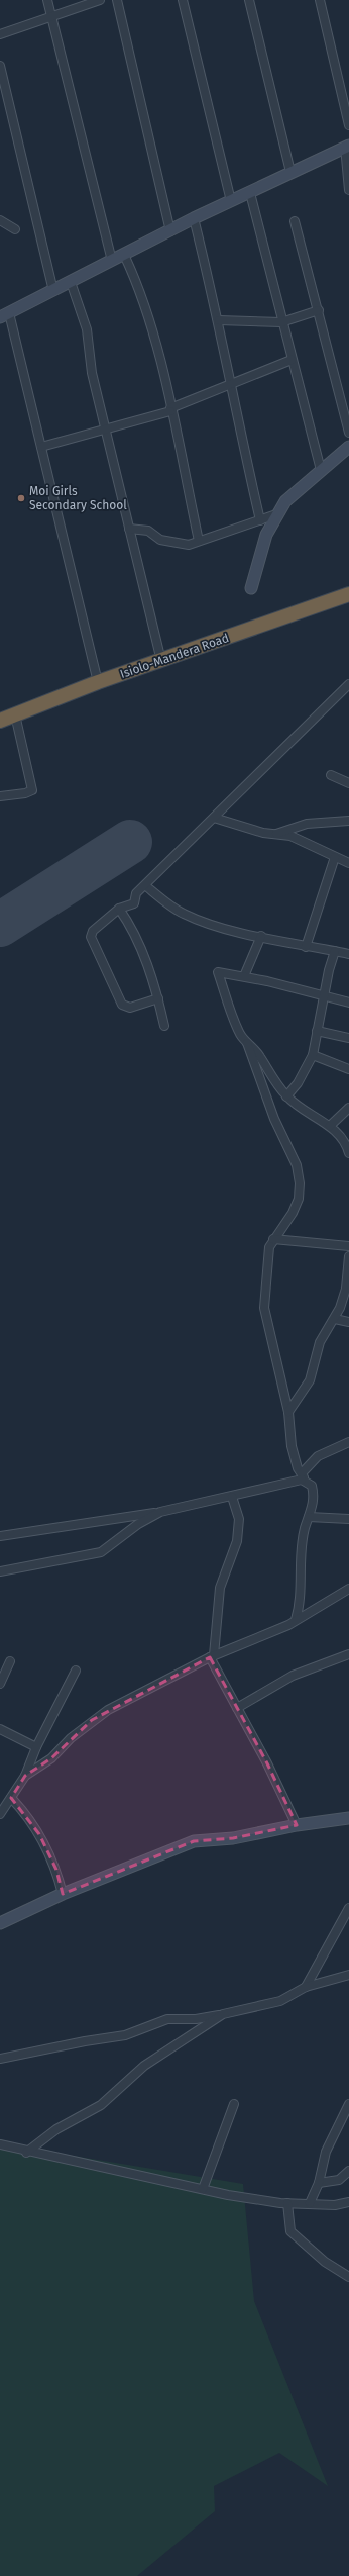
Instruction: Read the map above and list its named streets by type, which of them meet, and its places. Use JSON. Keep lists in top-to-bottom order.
{
  "streets": {
    "highway": ["Isiolo-Mandera Road"]
  },
  "places": ["Moi Girls Secondary School"]
}
